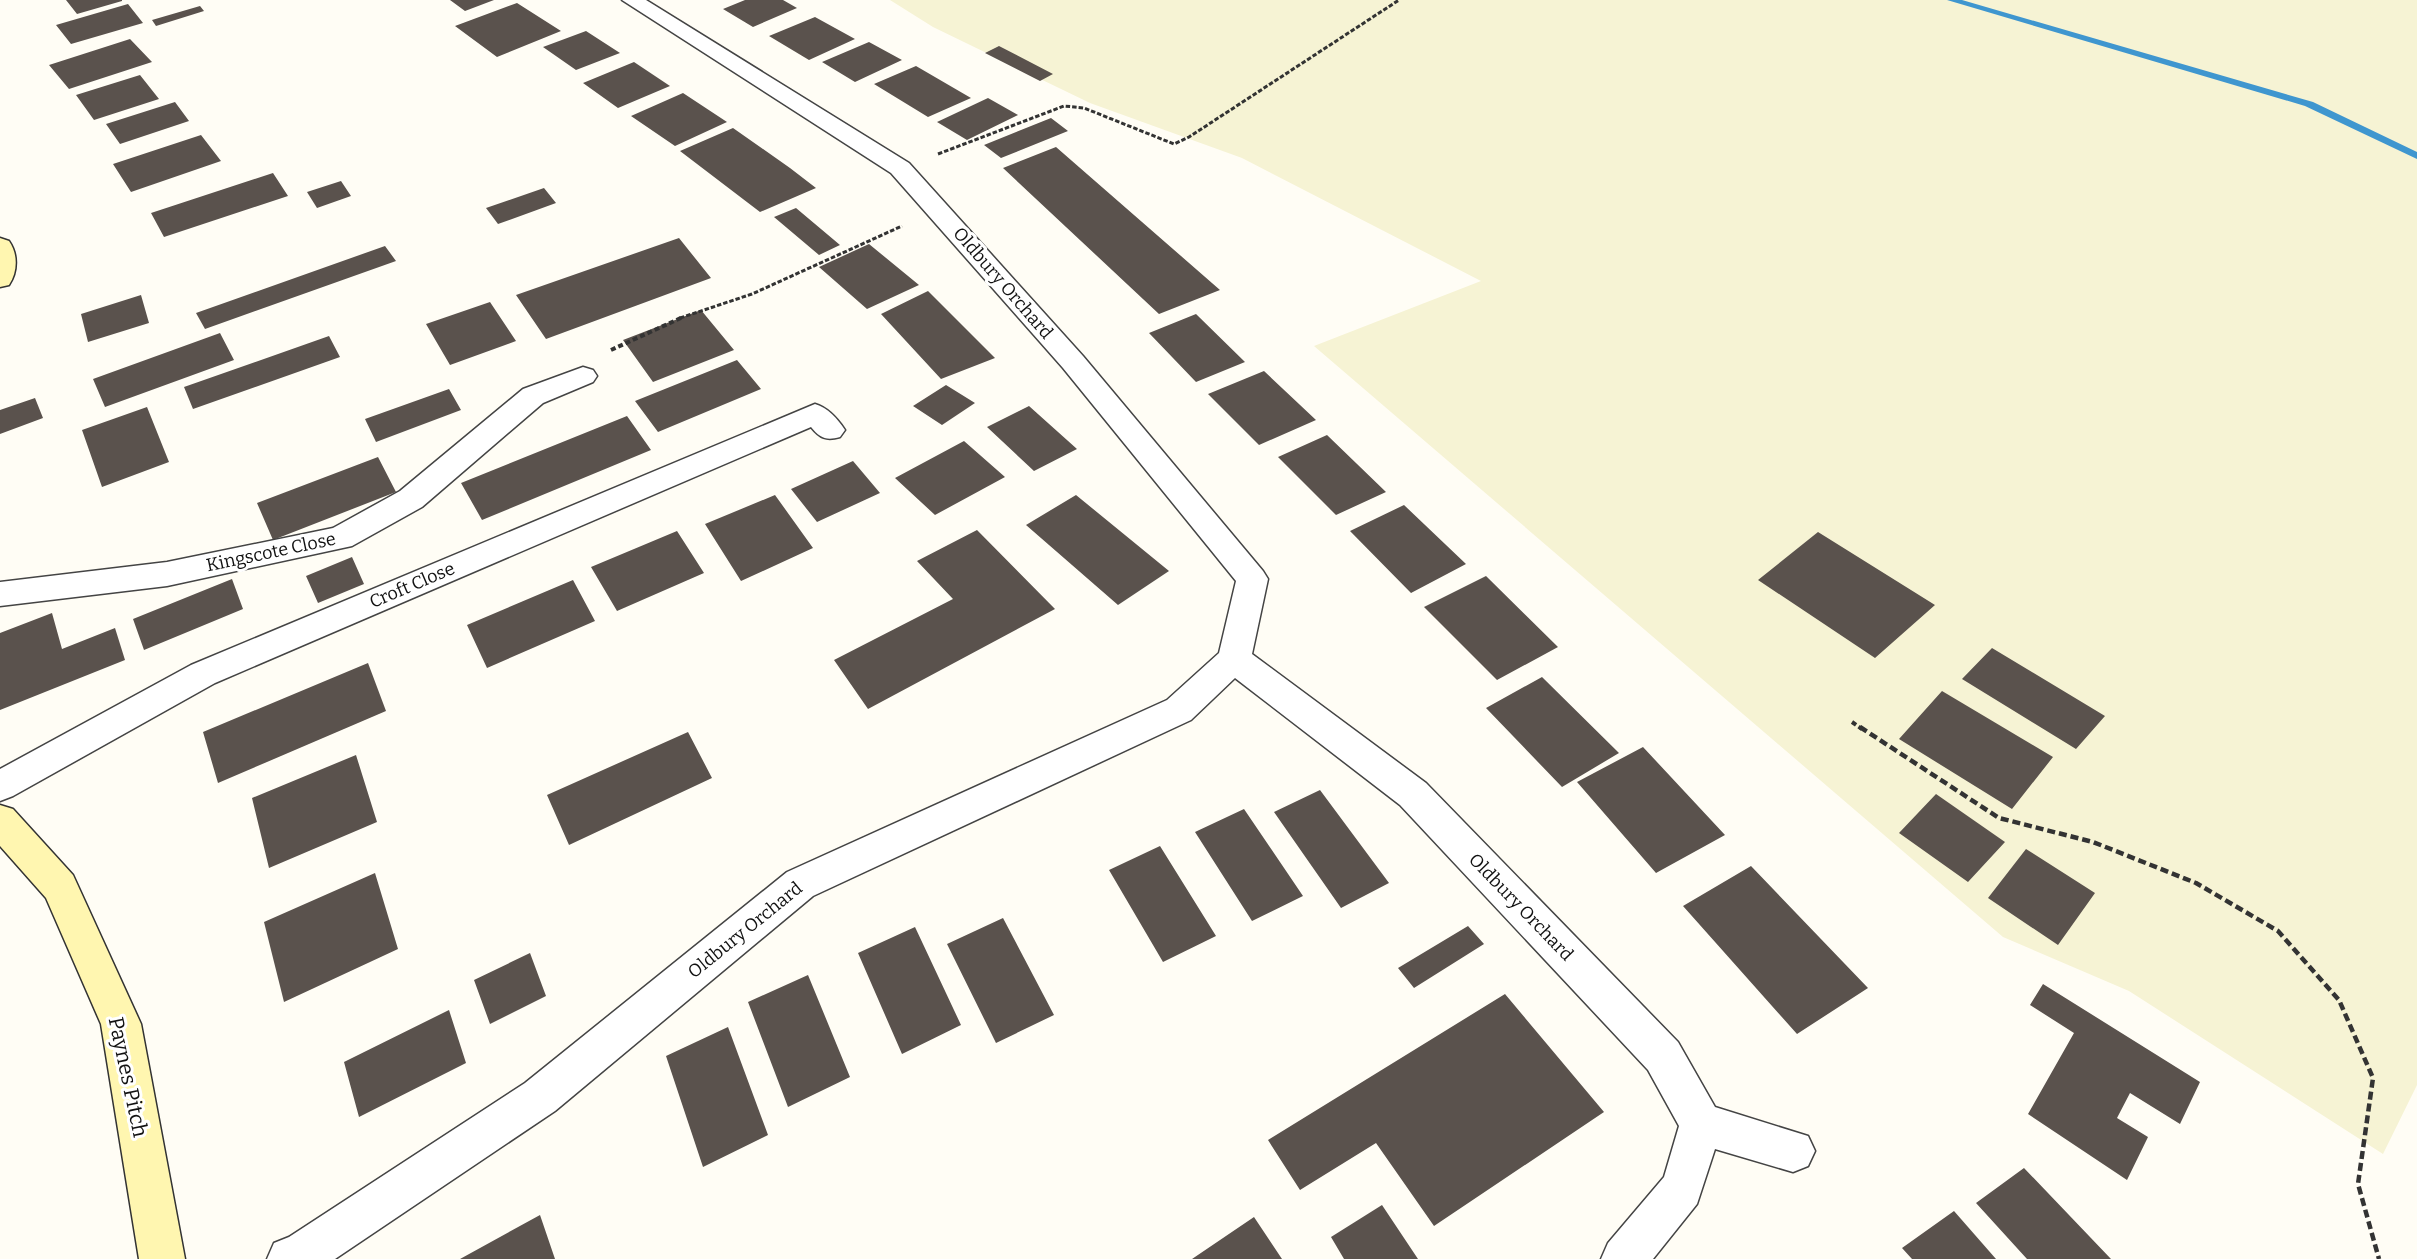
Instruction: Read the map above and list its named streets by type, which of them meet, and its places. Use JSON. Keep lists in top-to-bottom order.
{
  "streets": {
    "street": [
      "Oldbury Orchard",
      "Kingscote Close",
      "Croft Close",
      "Paynes Pitch"
    ]
  }
}
